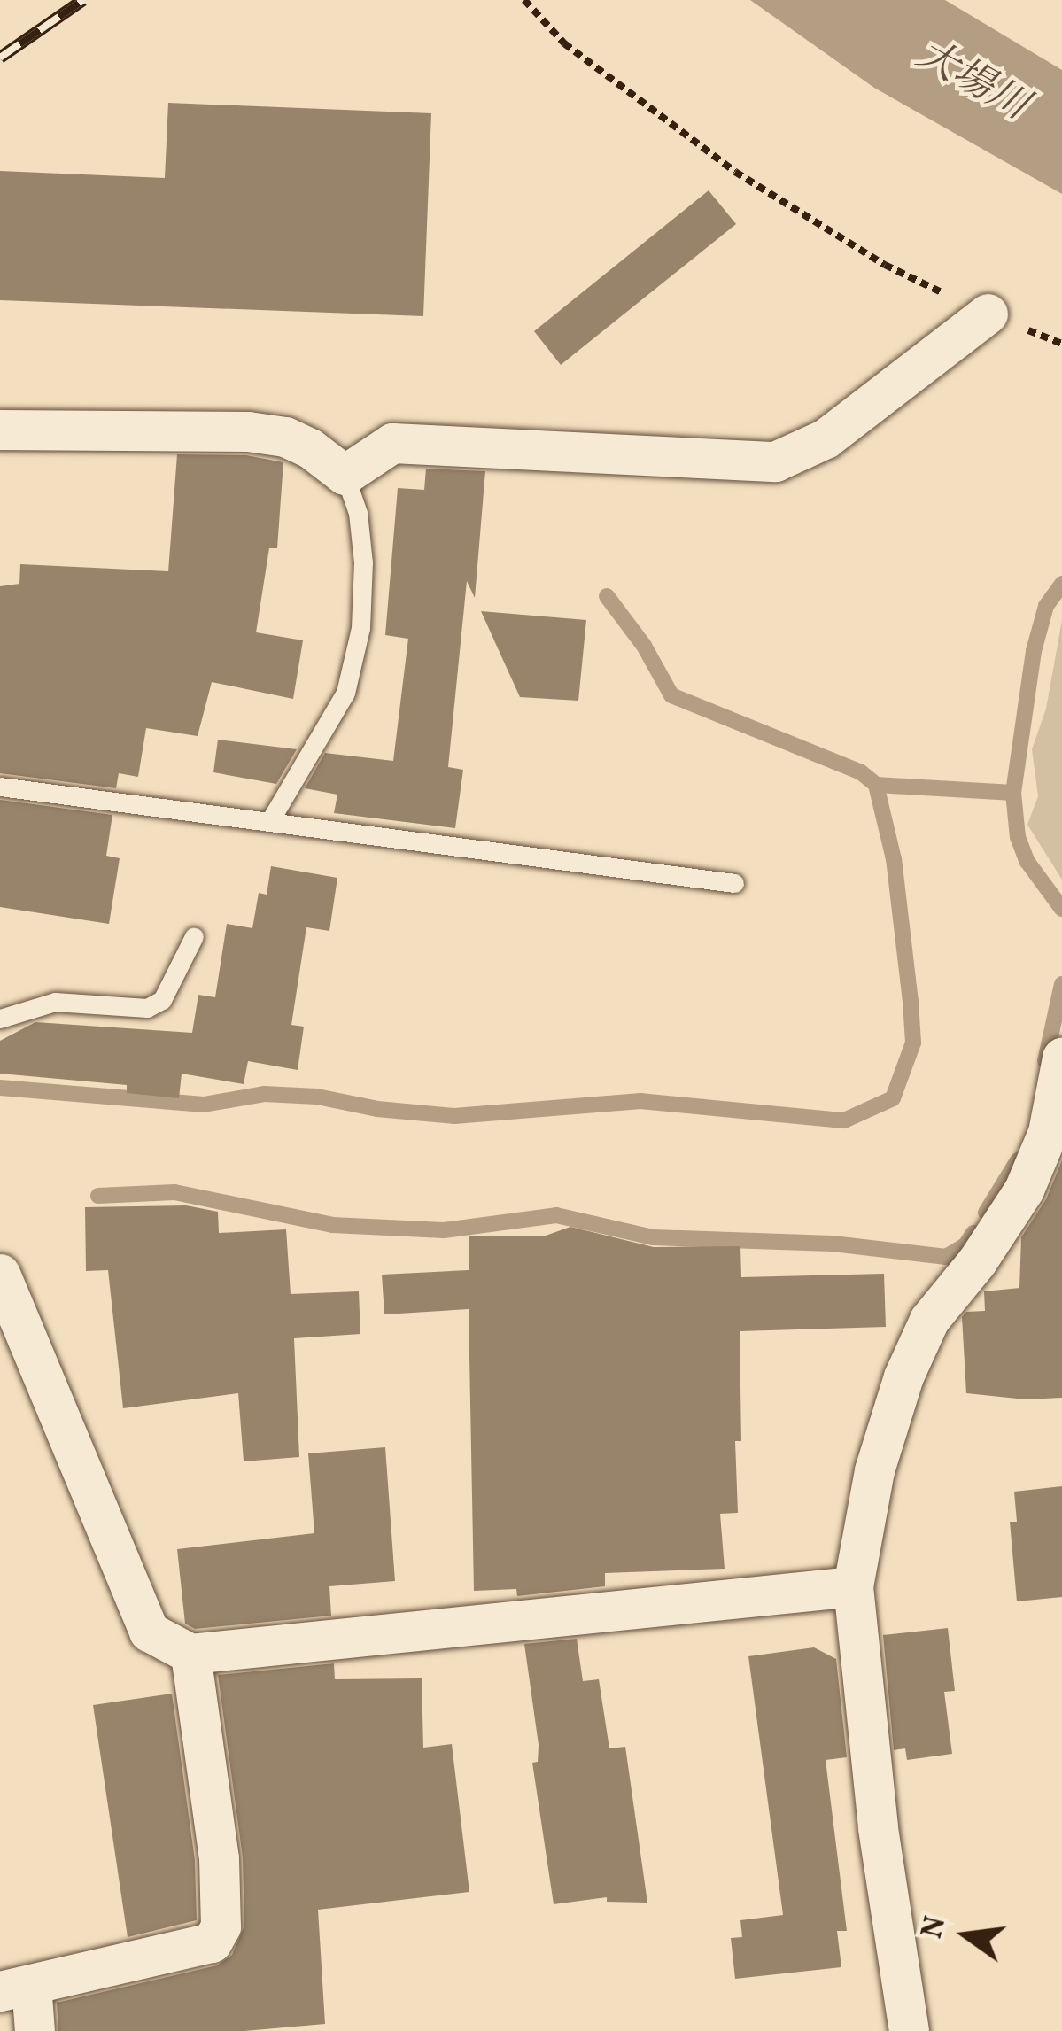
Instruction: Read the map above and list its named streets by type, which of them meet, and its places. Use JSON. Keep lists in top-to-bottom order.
{
  "water": ["大場川"],
  "north": "left"
}
